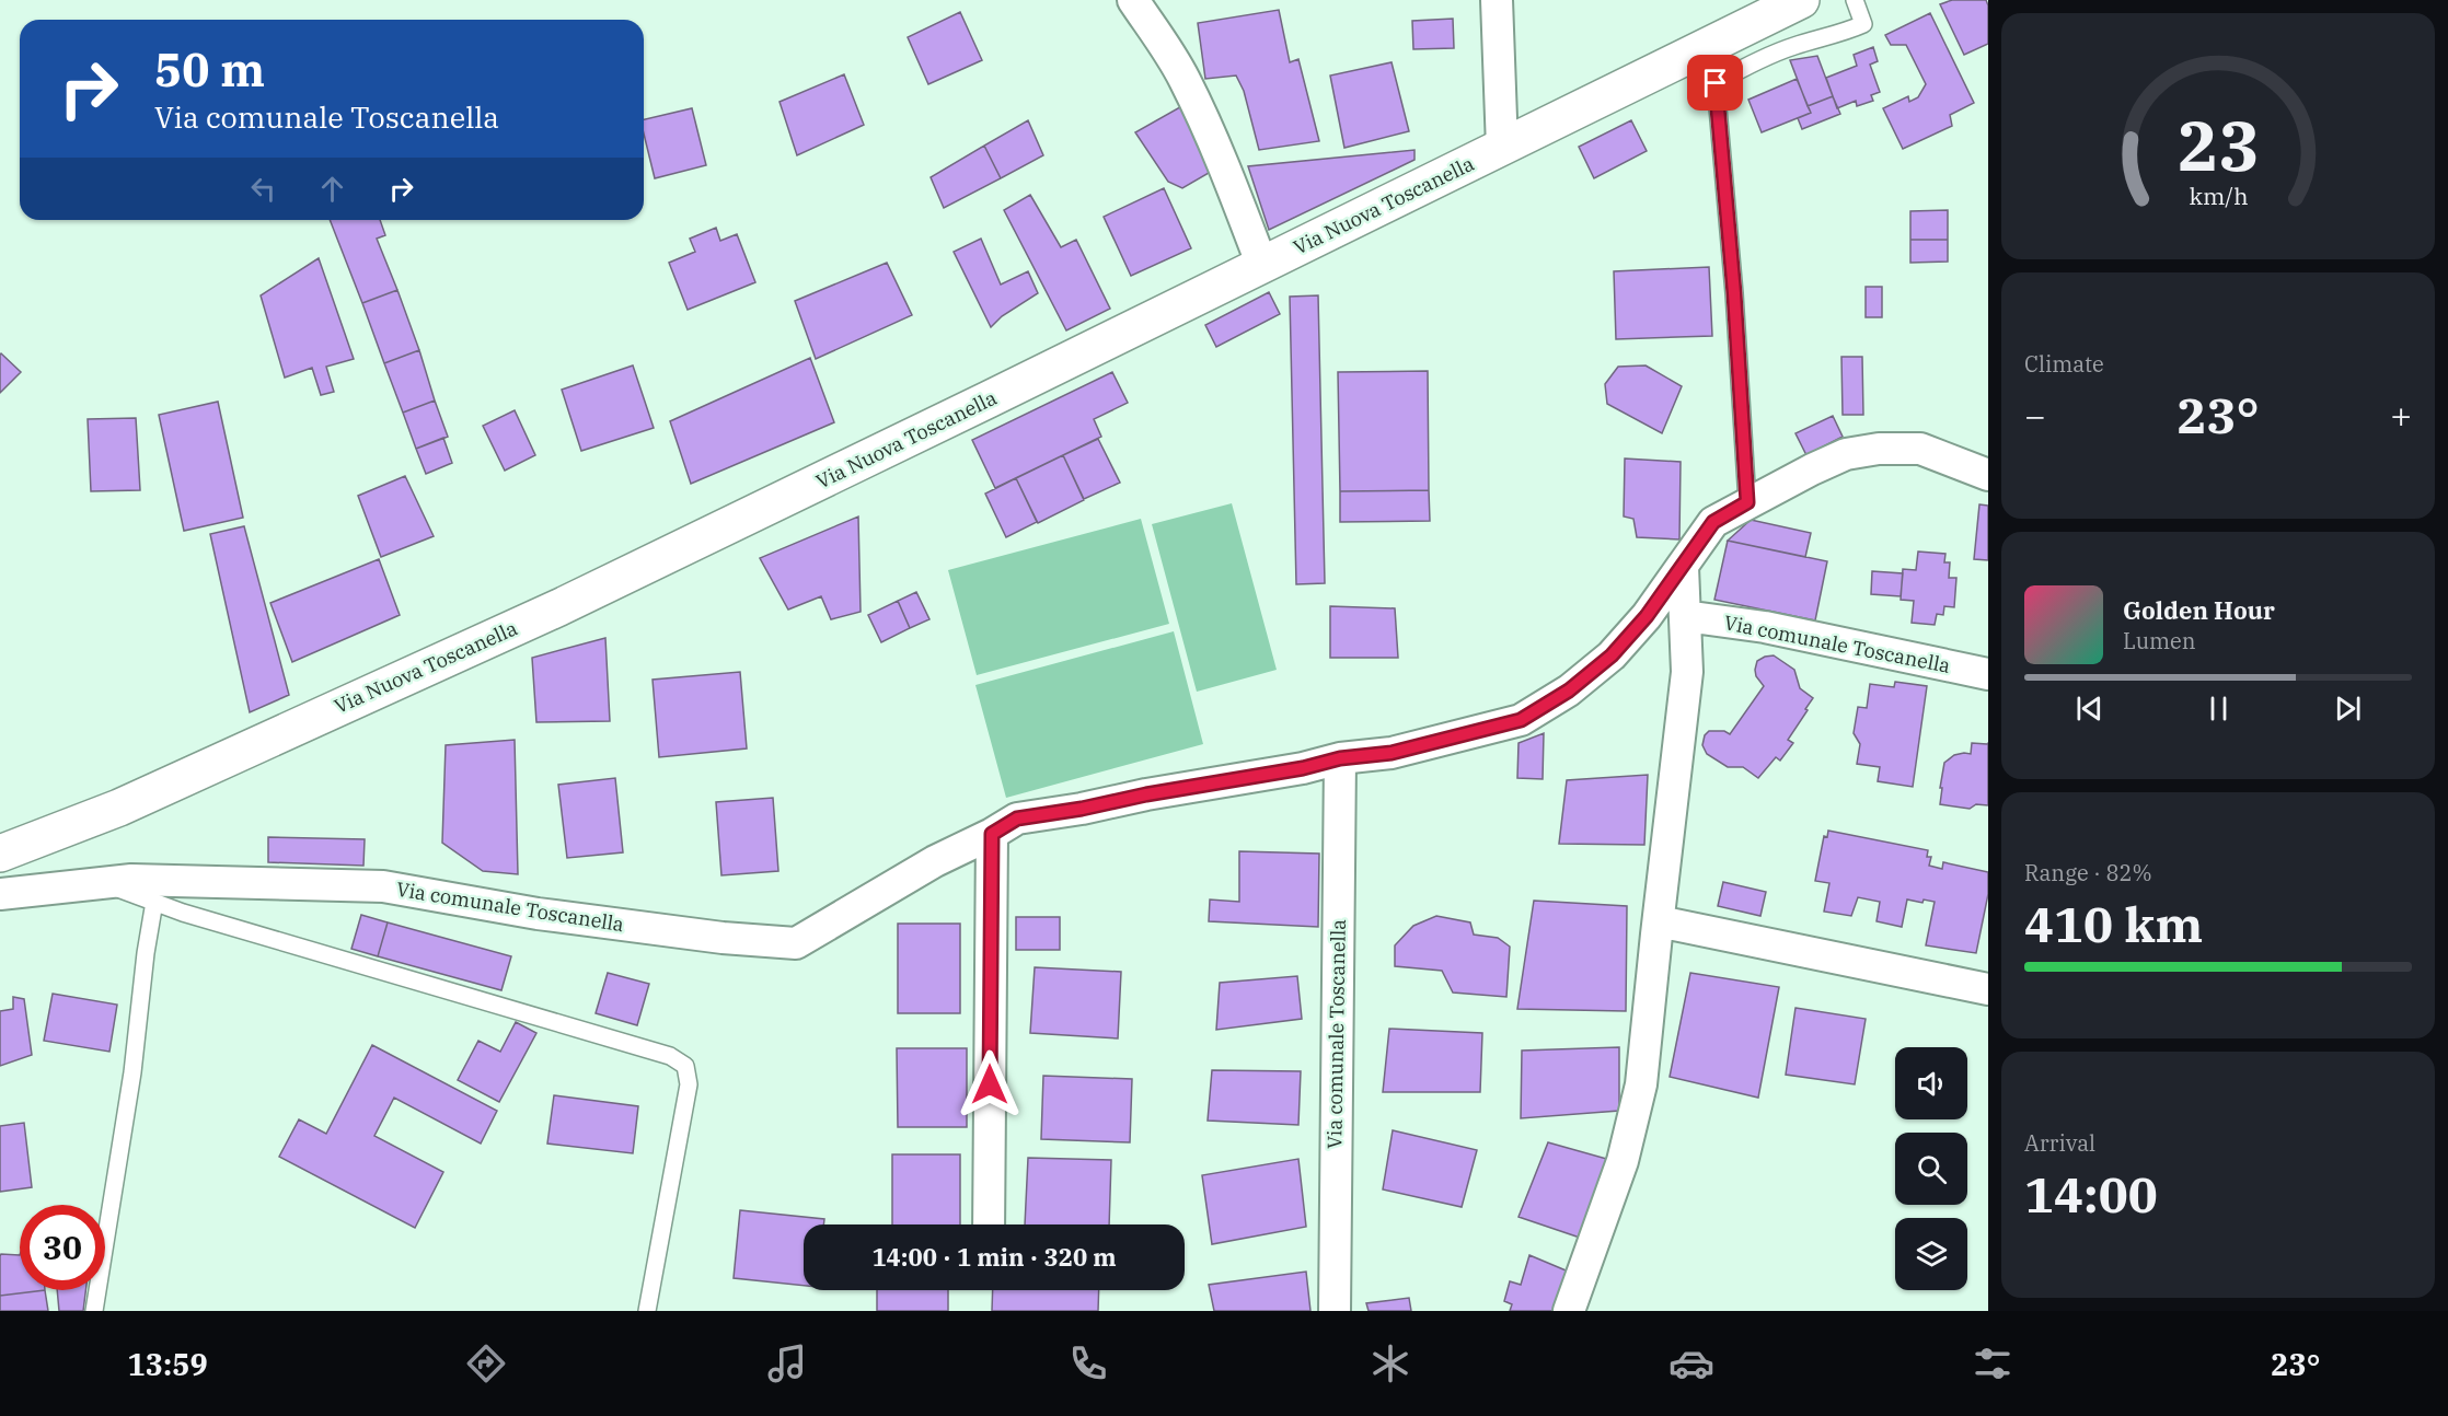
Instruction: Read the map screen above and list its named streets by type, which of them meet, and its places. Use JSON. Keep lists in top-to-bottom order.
{
  "streets": {
    "main road": ["Via Nuova Toscanella"],
    "street": ["Via comunale Toscanella"]
  },
  "page": {
    "turn": ["50 m", "Via comunale Toscanella"],
    "tile": [
      "Climate",
      ["Range · 82%", "410 km"],
      ["Arrival", "14:00"]
    ],
    "heat": ["−", "23°", "+"],
    "song": ["Golden Hour", "Lumen"],
    "limit": "30",
    "trip": "14:00 · 1 min · 320 m",
    "tabs": ["13:59", "23°"],
    "gauge": ["23", "km/h"]
  }
}
